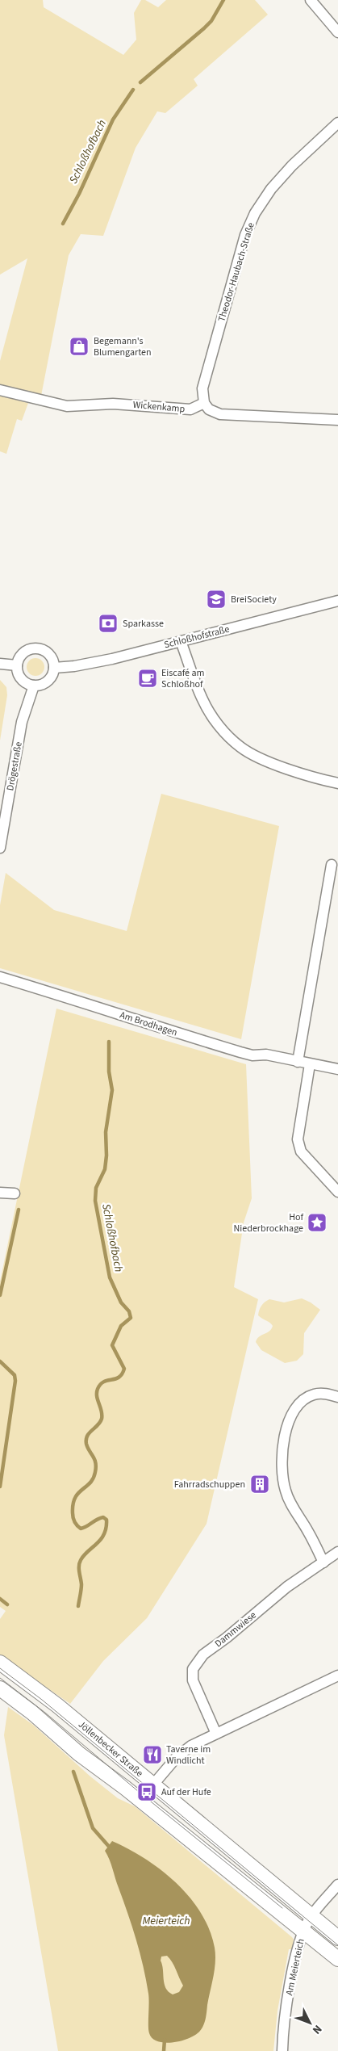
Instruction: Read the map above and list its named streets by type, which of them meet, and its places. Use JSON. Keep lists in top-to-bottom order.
{
  "streets": {
    "main road": ["Jöllenbecker Straße"],
    "street": [
      "Theodor-Haubach-Straße",
      "Wickenkamp",
      "Schloßhofstraße",
      "Drögestraße",
      "Am Brodhagen",
      "Dammwiese",
      "Am Meierteich"
    ]
  },
  "crossings": [
    ["Theodor-Haubach-Straße", "Wickenkamp"],
    ["Schloßhofstraße", "Drögestraße"],
    ["Jöllenbecker Straße", "Am Meierteich"]
  ],
  "water": ["Schloßhofbach", "Meierteich"],
  "places": {
    "shop": ["Begemann's Blumengarten"],
    "school or university": ["BreiSociety"],
    "bank": ["Sparkasse"],
    "cafe": ["Eiscafé am Schloßhof"],
    "place": ["Hof Niederbrockhage"],
    "building": ["Fahrradschuppen"],
    "restaurant": ["Taverne im Windlicht"],
    "bus stop": ["Auf der Hufe"]
  },
  "north": "bottom right"
}
